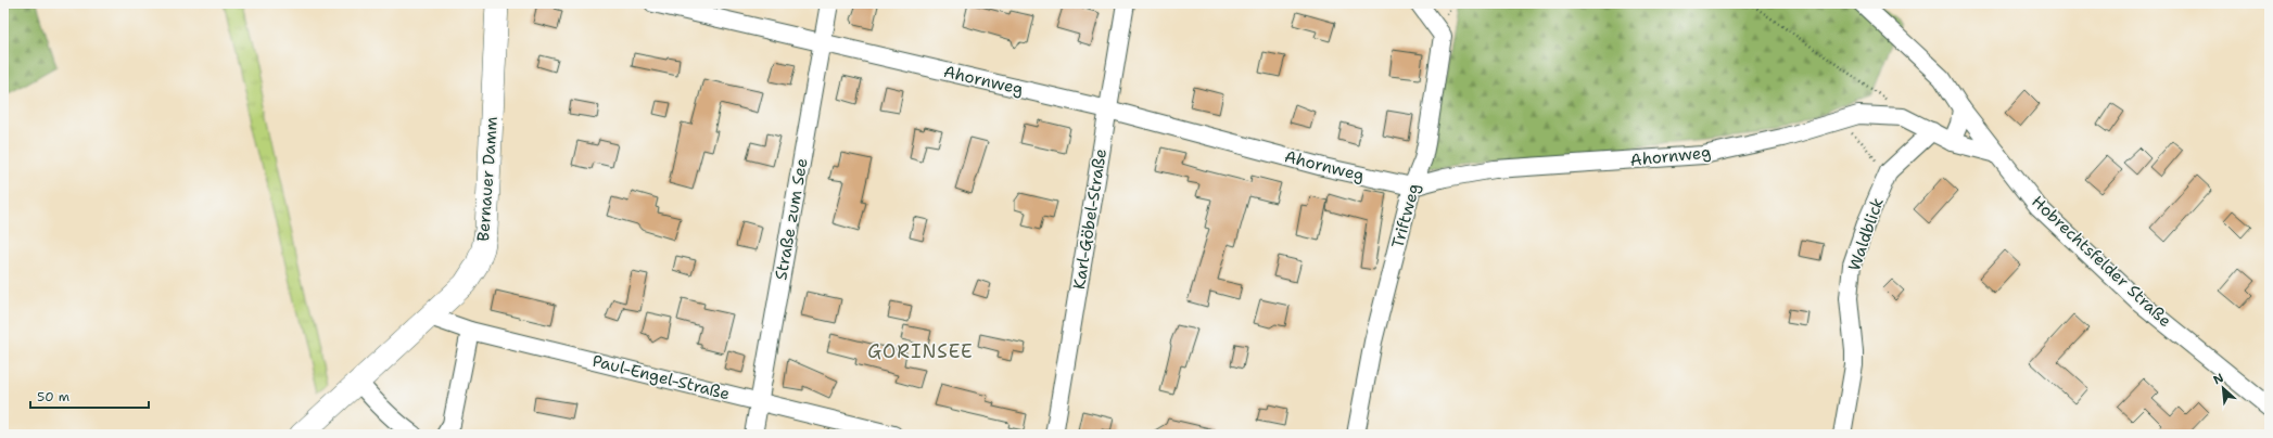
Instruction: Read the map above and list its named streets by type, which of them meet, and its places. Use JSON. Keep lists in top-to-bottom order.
{
  "streets": {
    "main road": ["Bernauer Damm"],
    "street": [
      "Ahornweg",
      "Triftweg",
      "Straße zum See",
      "Karl-Göbel-Straße",
      "Waldblick",
      "Hobrechtsfelder Straße",
      "Paul-Engel-Straße"
    ]
  },
  "crossings": [
    ["Ahornweg", "Triftweg"],
    ["Ahornweg", "Straße zum See"],
    ["Ahornweg", "Karl-Göbel-Straße"],
    ["Ahornweg", "Waldblick"],
    ["Ahornweg", "Hobrechtsfelder Straße"],
    ["Bernauer Damm", "Paul-Engel-Straße"],
    ["Straße zum See", "Paul-Engel-Straße"]
  ],
  "districts": ["GORINSEE"],
  "scale_bar": "50 m",
  "north": "top left"
}
